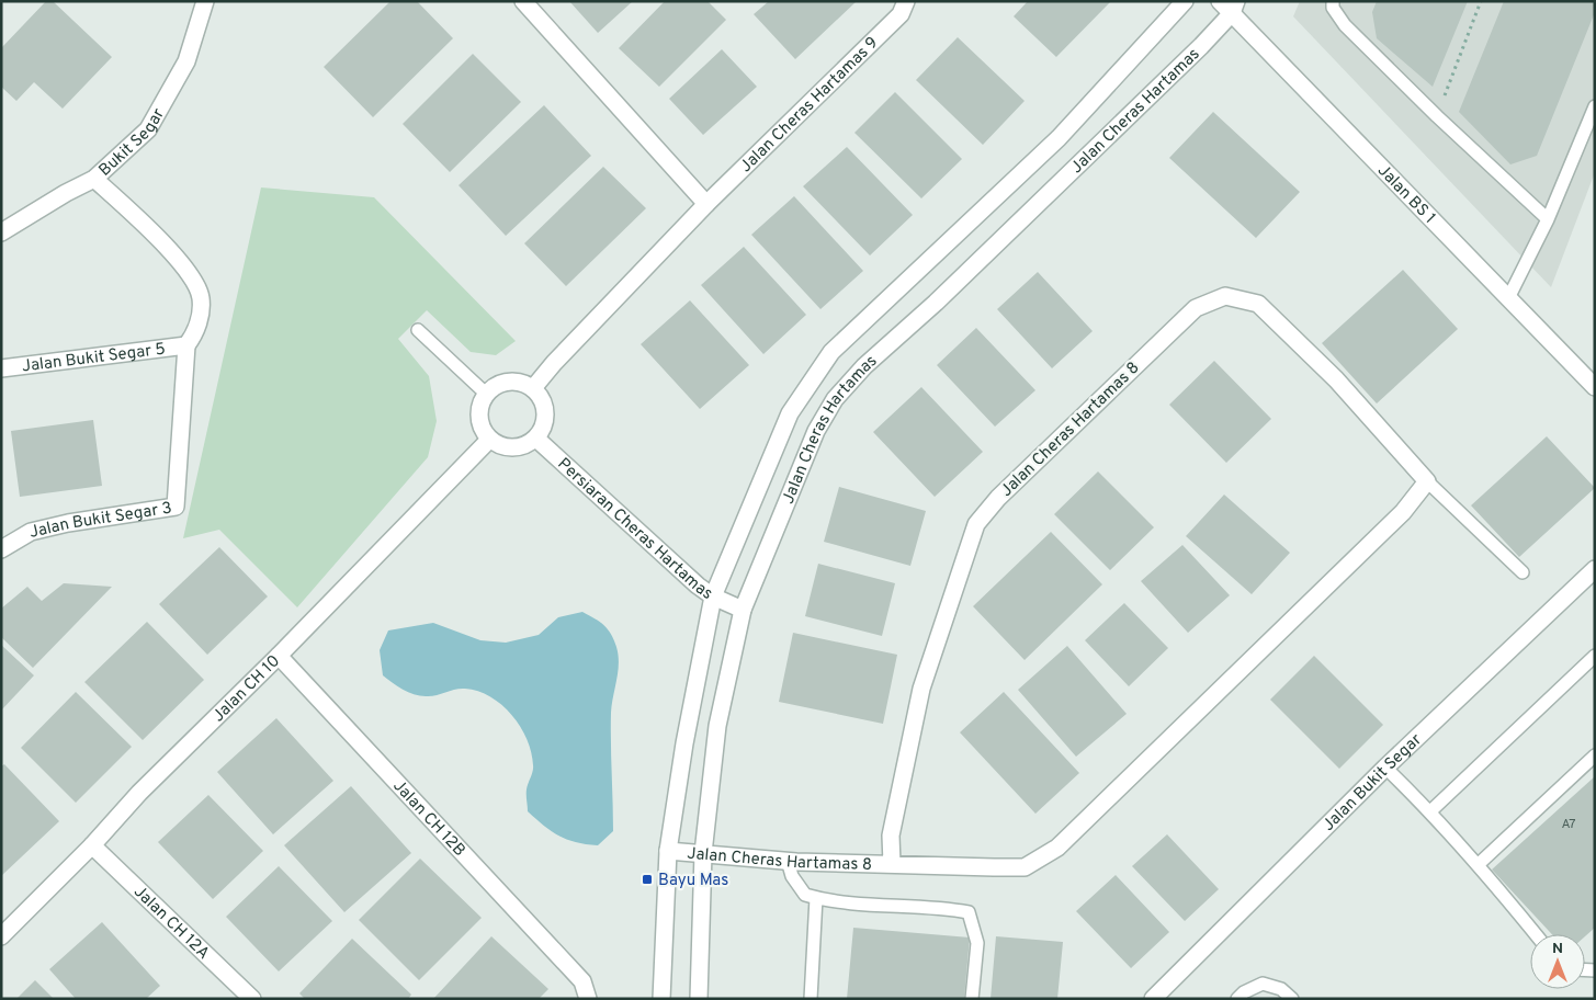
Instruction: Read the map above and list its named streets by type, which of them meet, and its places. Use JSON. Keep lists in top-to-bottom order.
{
  "streets": {
    "street": [
      "Jalan Cheras Hartamas 9",
      "Jalan Cheras Hartamas",
      "Bukit Segar",
      "Jalan BS 1",
      "Jalan Bukit Segar 5",
      "Jalan Cheras Hartamas 8",
      "Jalan Bukit Segar 3",
      "Persiaran Cheras Hartamas",
      "Jalan CH 10",
      "Jalan Bukit Segar",
      "Jalan CH 12B",
      "Jalan CH 12A"
    ]
  },
  "crossings": [
    ["Jalan Cheras Hartamas 9", "Persiaran Cheras Hartamas"],
    ["Jalan Cheras Hartamas 9", "Jalan CH 10"],
    ["Jalan Cheras Hartamas", "Jalan BS 1"],
    ["Jalan Cheras Hartamas", "Jalan Cheras Hartamas 8"],
    ["Jalan Cheras Hartamas", "Persiaran Cheras Hartamas"],
    ["Jalan Bukit Segar 5", "Jalan Bukit Segar 3"],
    ["Persiaran Cheras Hartamas", "Jalan CH 10"],
    ["Jalan CH 10", "Jalan CH 12B"],
    ["Jalan CH 10", "Jalan CH 12A"]
  ],
  "places": {
    "transit": ["Bayu Mas"]
  },
  "house_numbers": ["A7"],
  "north": "top"
}
